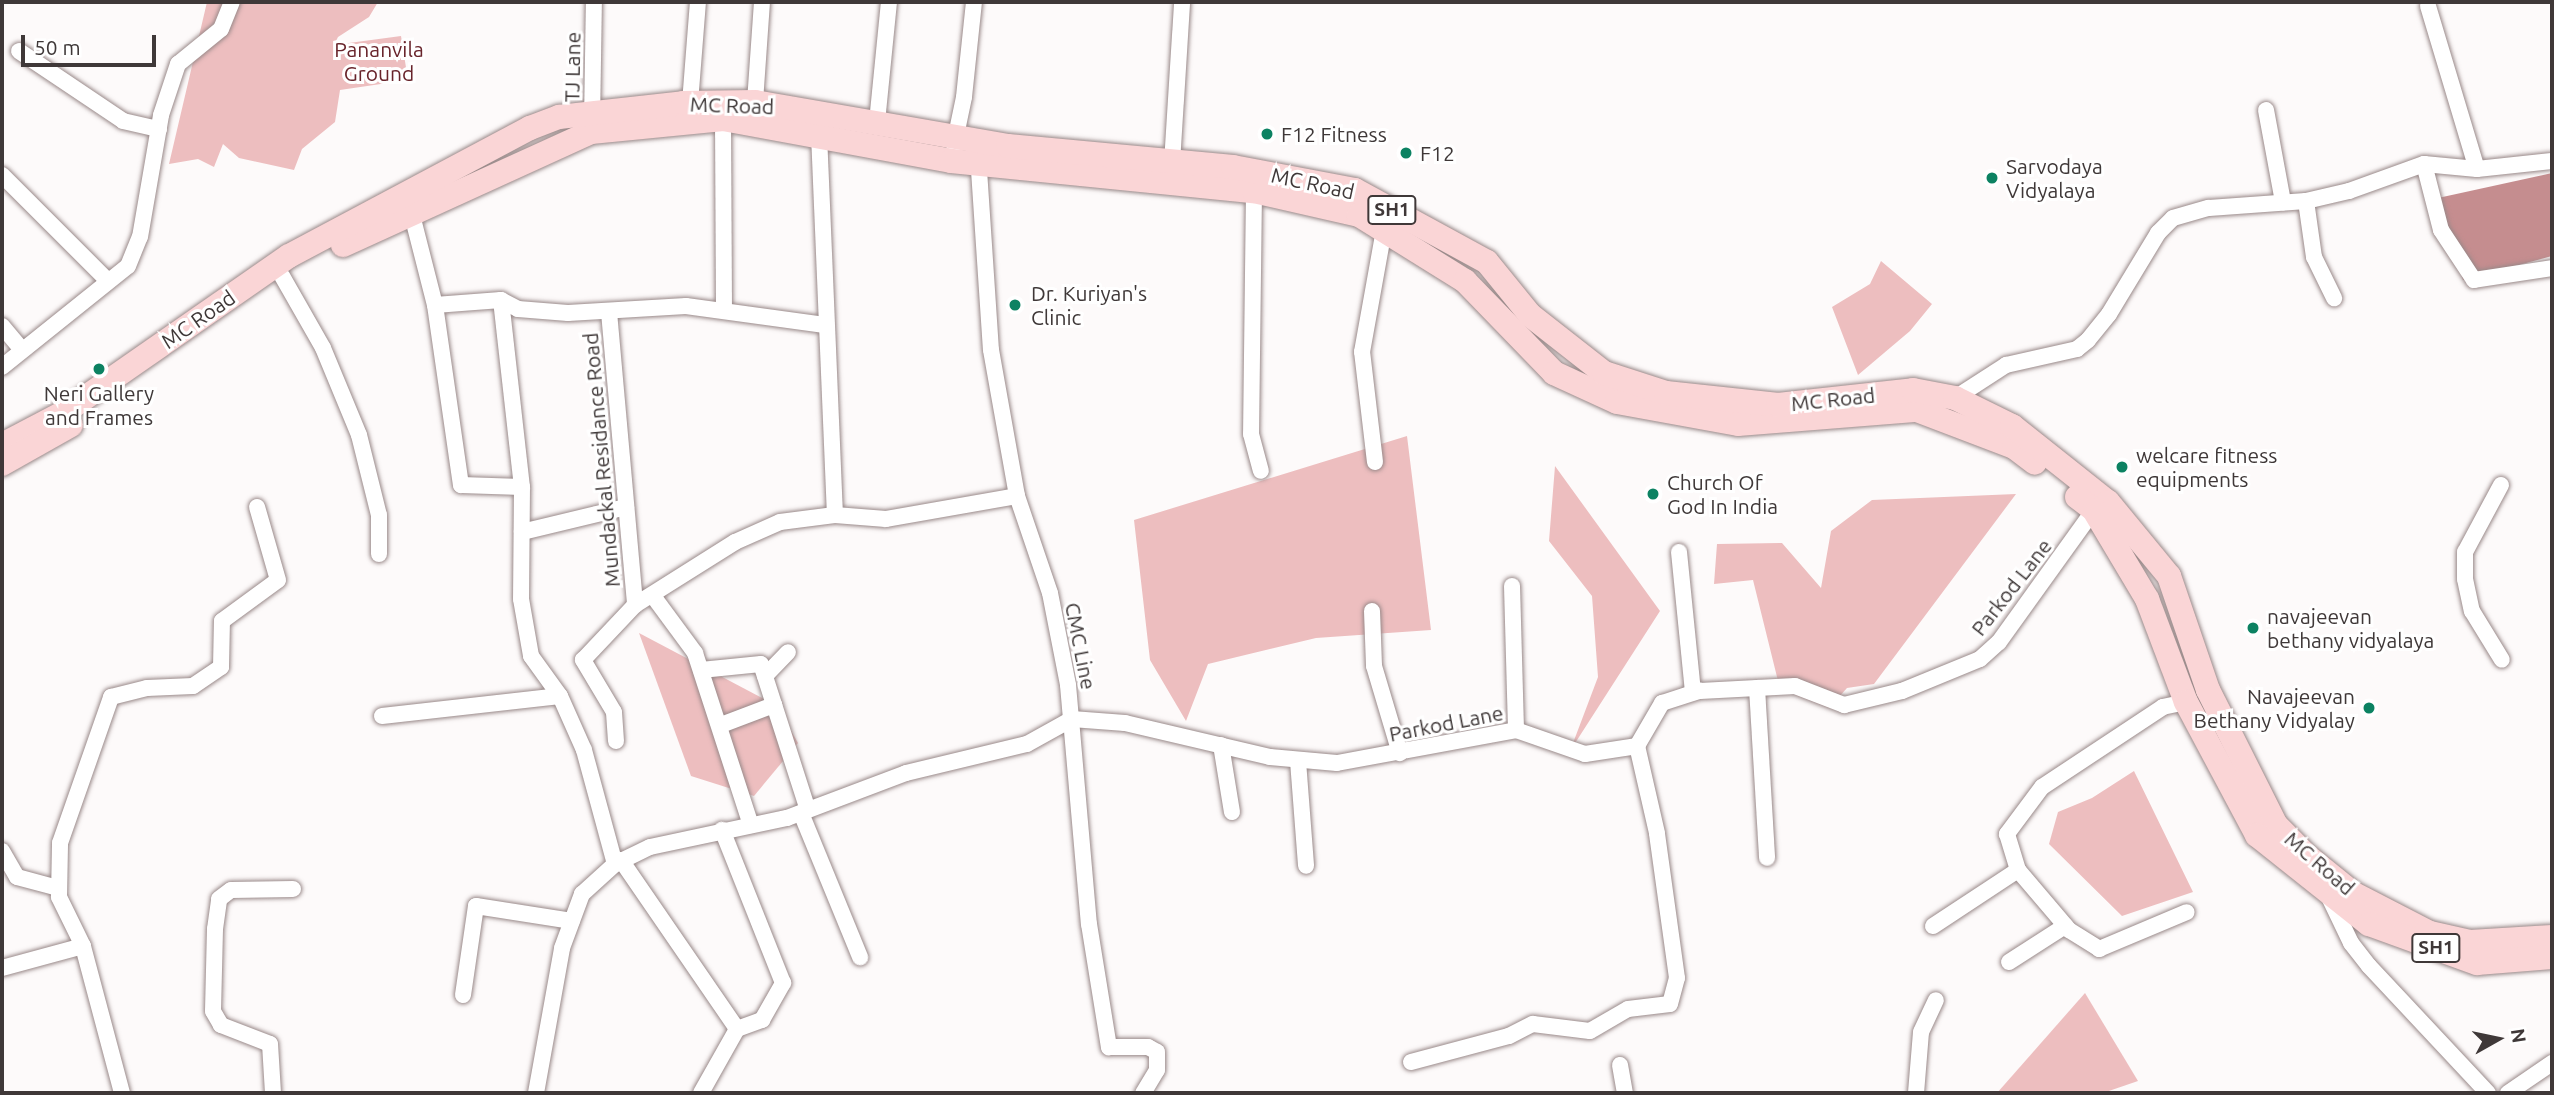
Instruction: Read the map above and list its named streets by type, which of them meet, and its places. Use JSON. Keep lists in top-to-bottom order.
{
  "streets": {
    "main road": ["MC Road", "SH1"],
    "street": [
      "TJ Lane",
      "Mundackal Residance Road",
      "Parkod Lane",
      "CMC Line"
    ]
  },
  "crossings": [
    ["TJ Lane", "MC Road"],
    ["MC Road", "Parkod Lane"],
    ["MC Road", "CMC Line"],
    ["Parkod Lane", "CMC Line"]
  ],
  "parks": ["Pananvila Ground"],
  "places": [
    "F12 Fitness",
    "F12",
    "Sarvodaya Vidyalaya",
    "Dr. Kuriyan's Clinic",
    "Neri Gallery and Frames",
    "welcare fitness equipments",
    "Church Of God In India",
    "navajeevan bethany vidyalaya",
    "Navajeevan Bethany Vidyalay"
  ],
  "scale_bar": "50 m",
  "north": "right"
}
